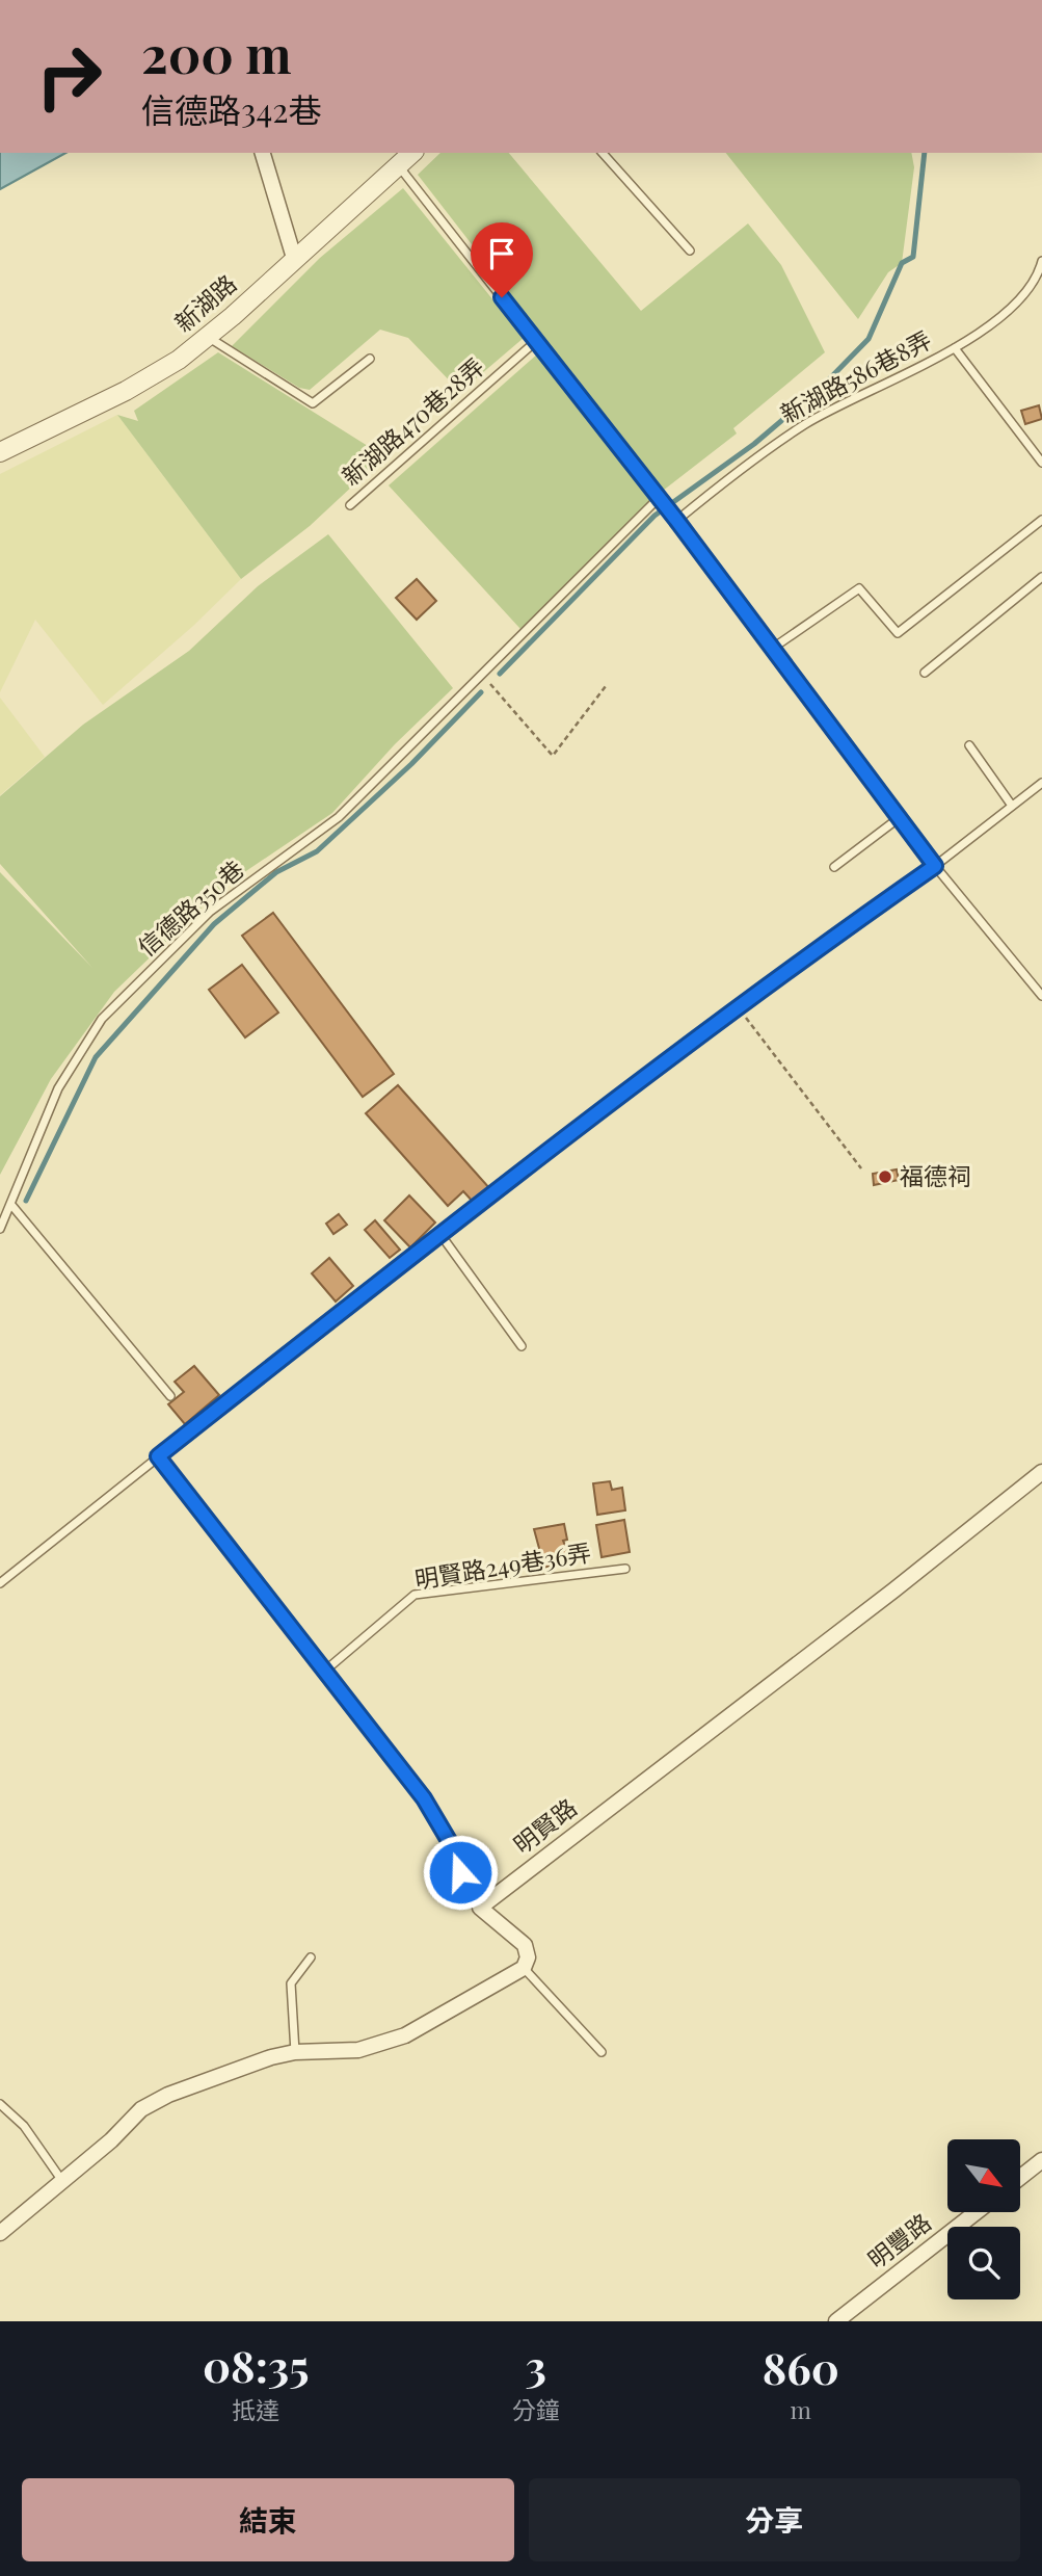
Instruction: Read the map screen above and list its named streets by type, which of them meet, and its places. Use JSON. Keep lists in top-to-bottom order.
{
  "streets": {
    "street": ["新湖路", "明賢路", "明豐路"],
    "lane": [
      "新湖路586巷8弄",
      "新湖路470巷28弄",
      "信德路350巷",
      "明賢路249巷36弄"
    ]
  },
  "places": ["福德祠"],
  "north": "bottom right",
  "page": {
    "turn": ["200 m", "信德路342巷"],
    "eta": [
      "08:35",
      "抵達",
      "3",
      "分鐘",
      "860",
      "m"
    ],
    "buttons": ["結束", "分享"]
  }
}
